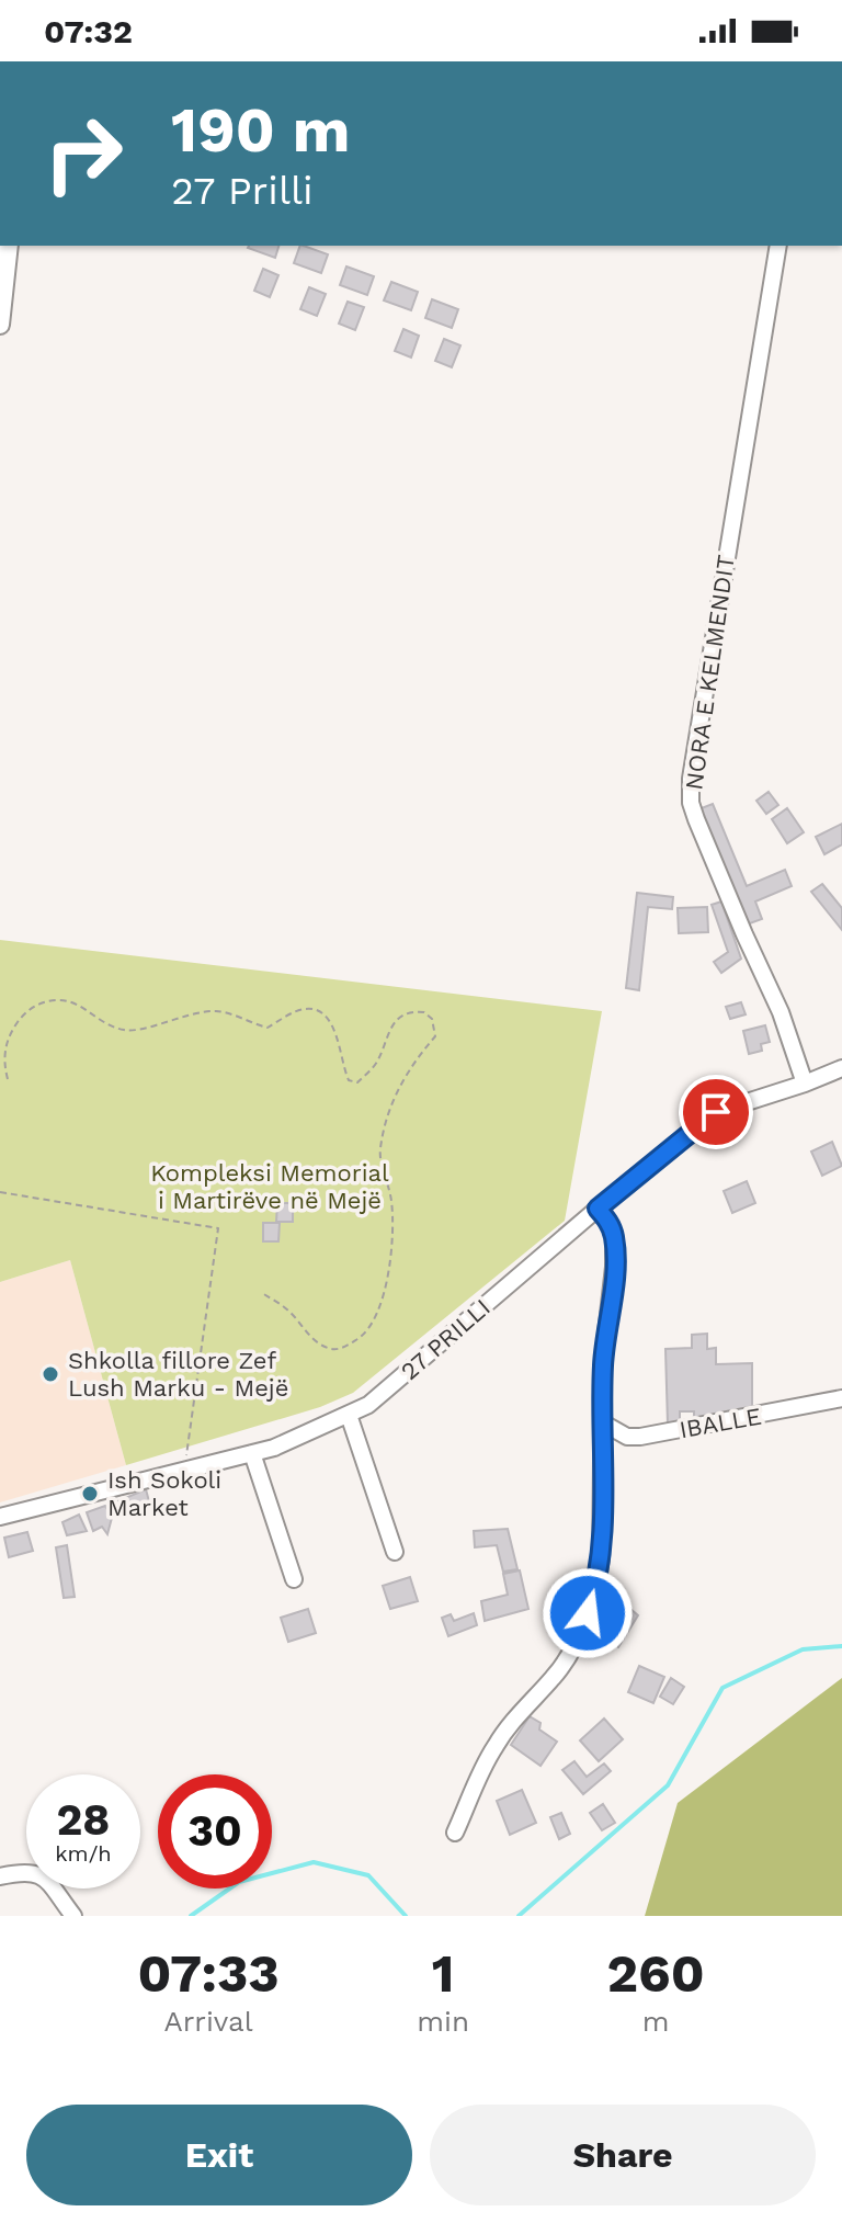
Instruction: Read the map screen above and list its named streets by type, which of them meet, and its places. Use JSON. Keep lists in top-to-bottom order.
{
  "streets": {
    "street": ["NORA E KELMENDIT", "27 PRILLI", "IBALLE"]
  },
  "crossings": [
    ["NORA E KELMENDIT", "27 PRILLI"]
  ],
  "parks": ["Kompleksi Memorial i Martirëve në Mejë"],
  "places": ["Shkolla fillore Zef Lush Marku - Mejë", "Ish Sokoli Market"],
  "page": {
    "status": "07:32",
    "turn": ["190 m", "27 Prilli"],
    "speed": "28 km/h",
    "limit": "30",
    "eta": [
      "07:33",
      "Arrival",
      "1",
      "min",
      "260",
      "m"
    ],
    "buttons": ["Exit", "Share"]
  }
}
